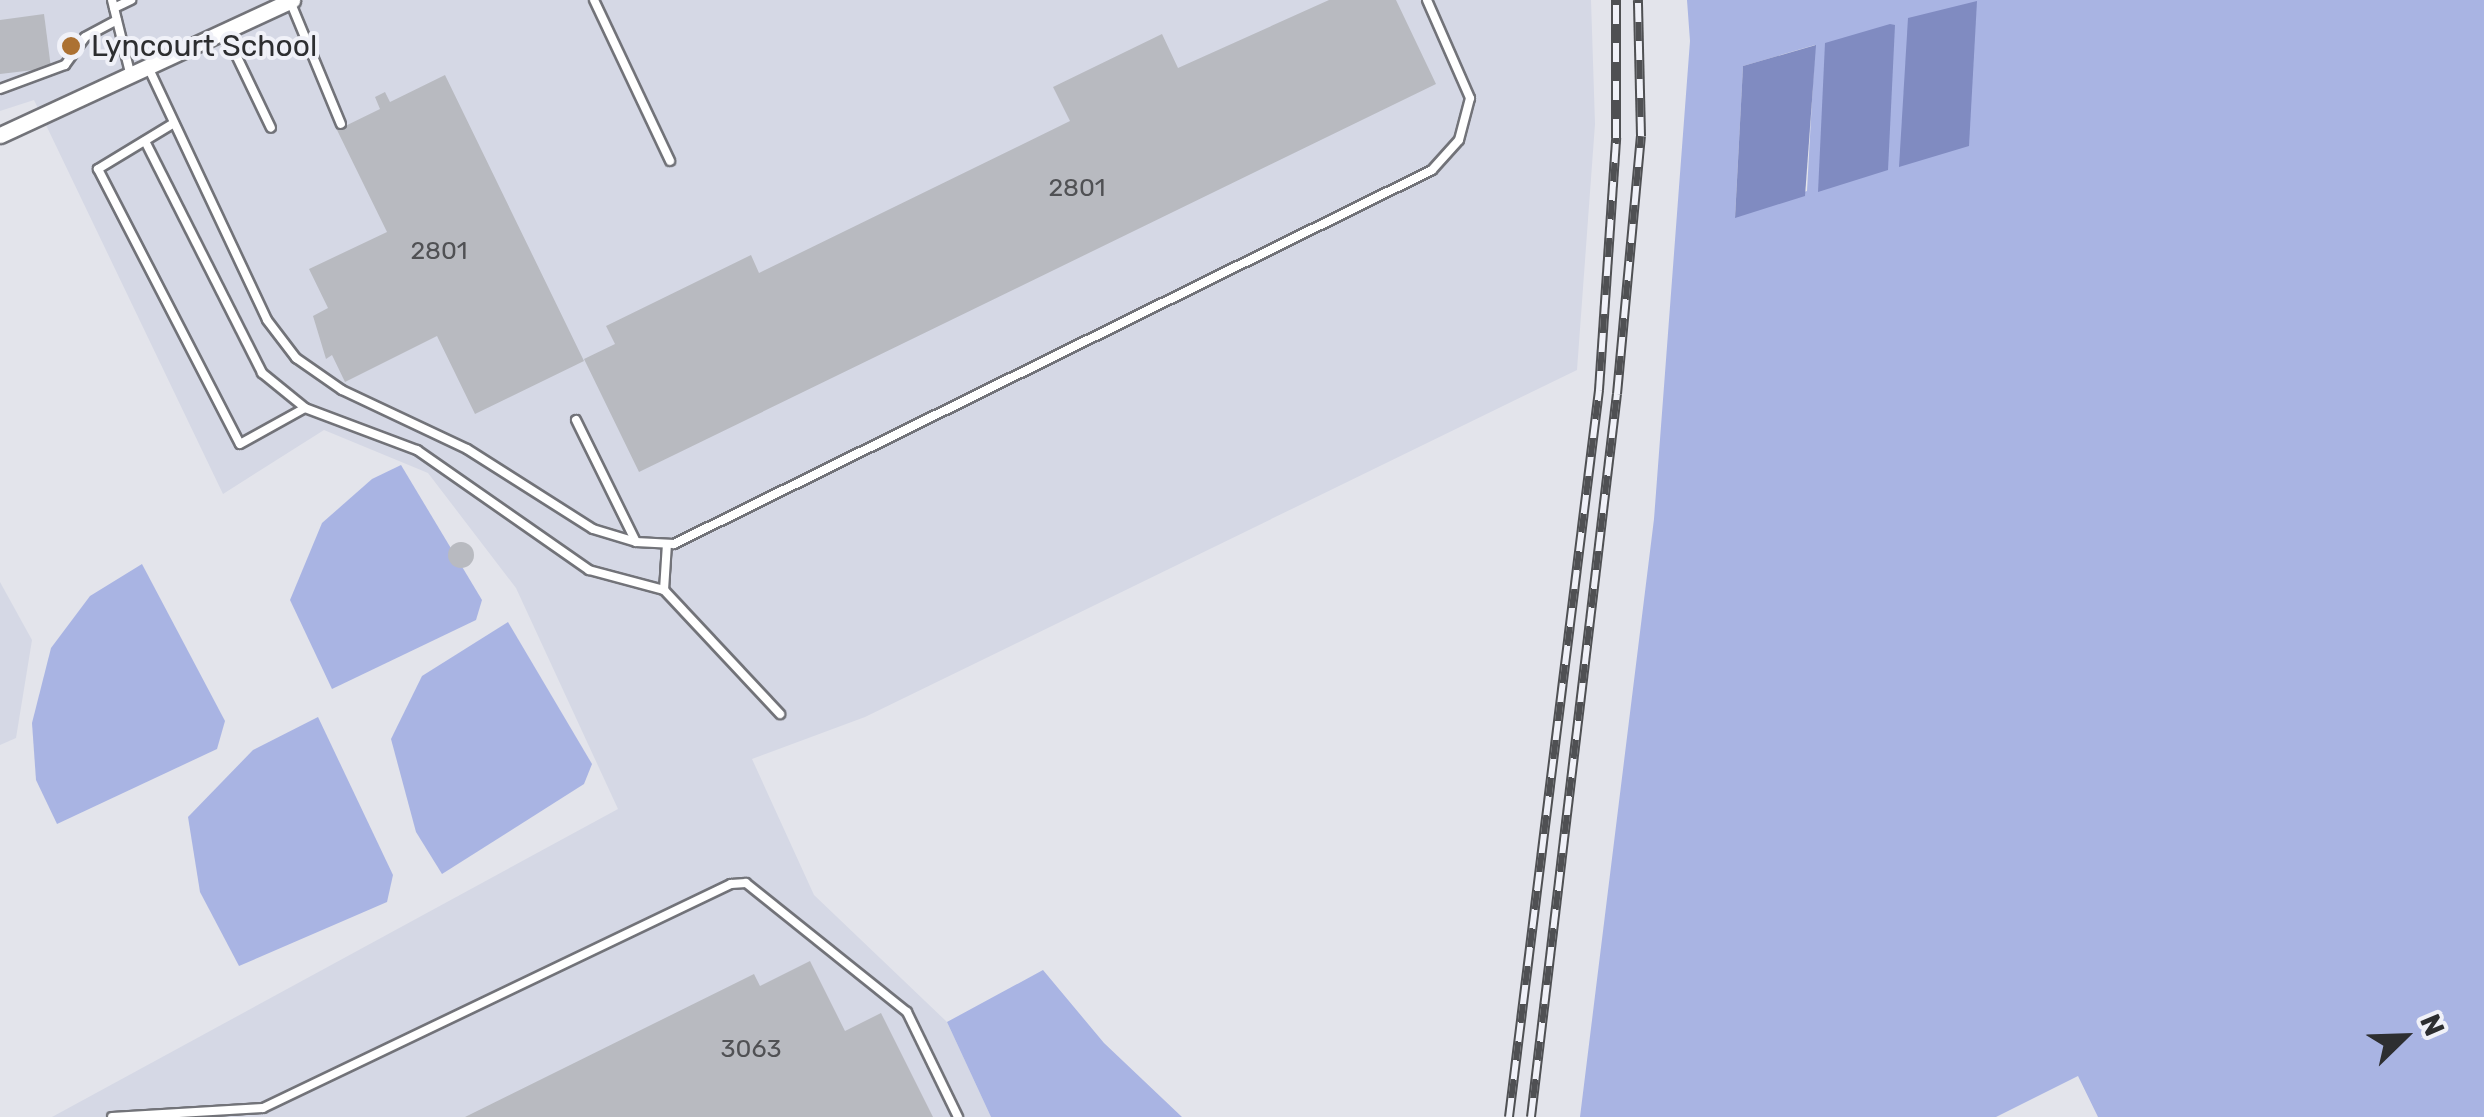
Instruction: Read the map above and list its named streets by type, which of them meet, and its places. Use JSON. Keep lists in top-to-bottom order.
{
  "places": ["Lyncourt School"],
  "house_numbers": ["2801", "2801", "3063"],
  "north": "top right"
}
